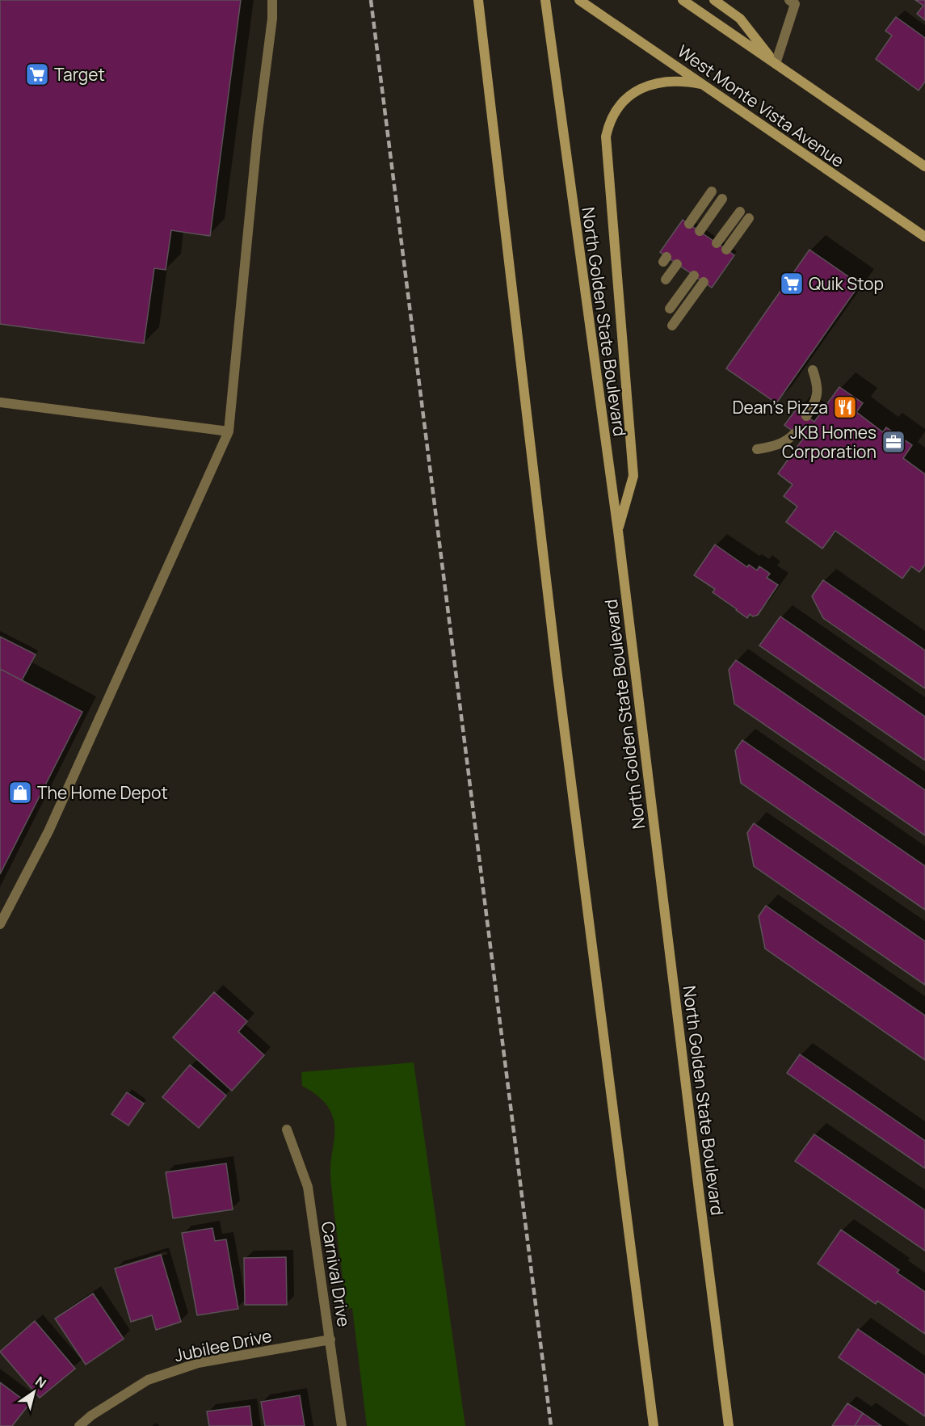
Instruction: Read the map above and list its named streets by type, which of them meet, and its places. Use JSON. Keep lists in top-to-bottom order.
{
  "streets": {
    "main road": ["West Monte Vista Avenue", "North Golden State Boulevard"],
    "street": ["Carnival Drive", "Jubilee Drive"]
  },
  "crossings": [
    ["Carnival Drive", "Jubilee Drive"]
  ],
  "places": {
    "supermarket": ["Target", "Quik Stop"],
    "restaurant": ["Dean's Pizza"],
    "office": ["JKB Homes Corporation"],
    "shop": ["The Home Depot"]
  },
  "north": "top right"
}
